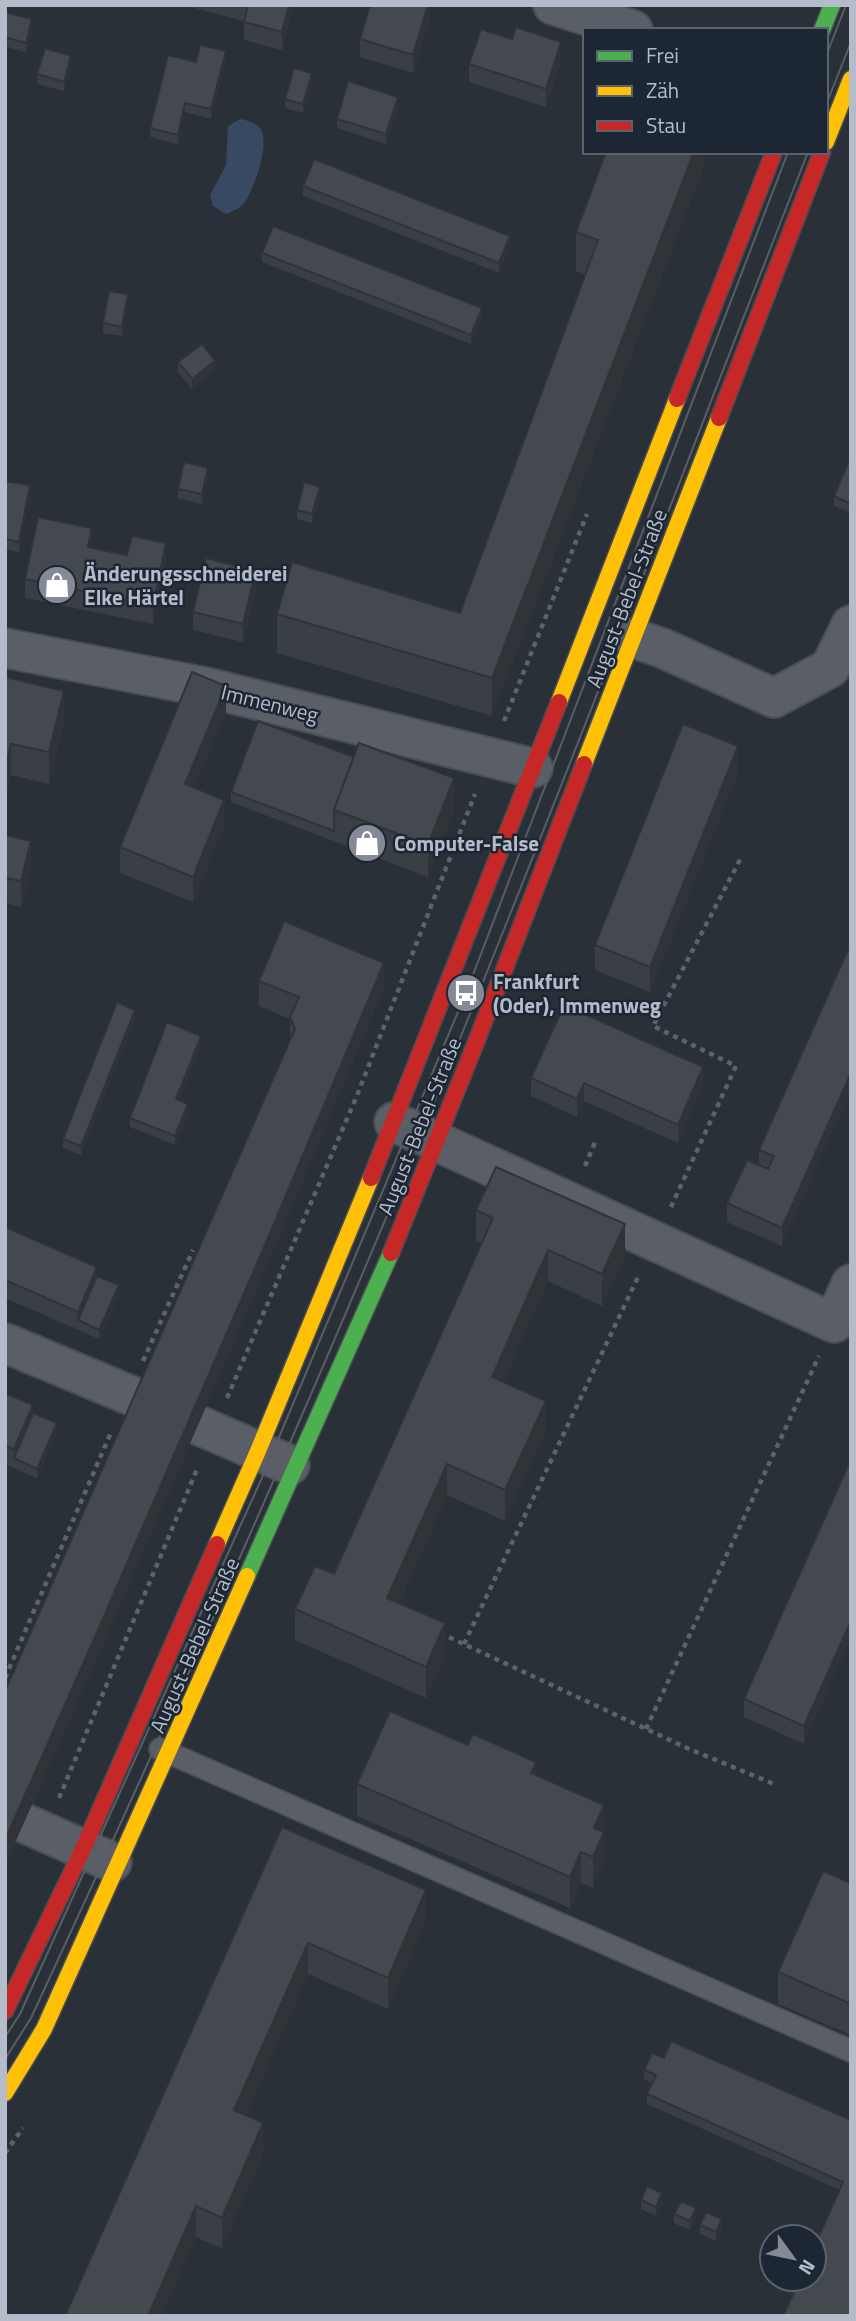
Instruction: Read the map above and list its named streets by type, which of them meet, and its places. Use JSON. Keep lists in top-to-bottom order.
{
  "streets": {
    "street": ["August-Bebel-Straße", "Immenweg"]
  },
  "crossings": [
    ["August-Bebel-Straße", "Immenweg"]
  ],
  "places": {
    "shop": ["Änderungsschneiderei Elke Härtel", "Computer-False"],
    "bus stop": ["Frankfurt (Oder), Immenweg"]
  },
  "legend": ["Frei", "Zäh", "Stau"],
  "north": "bottom right"
}
